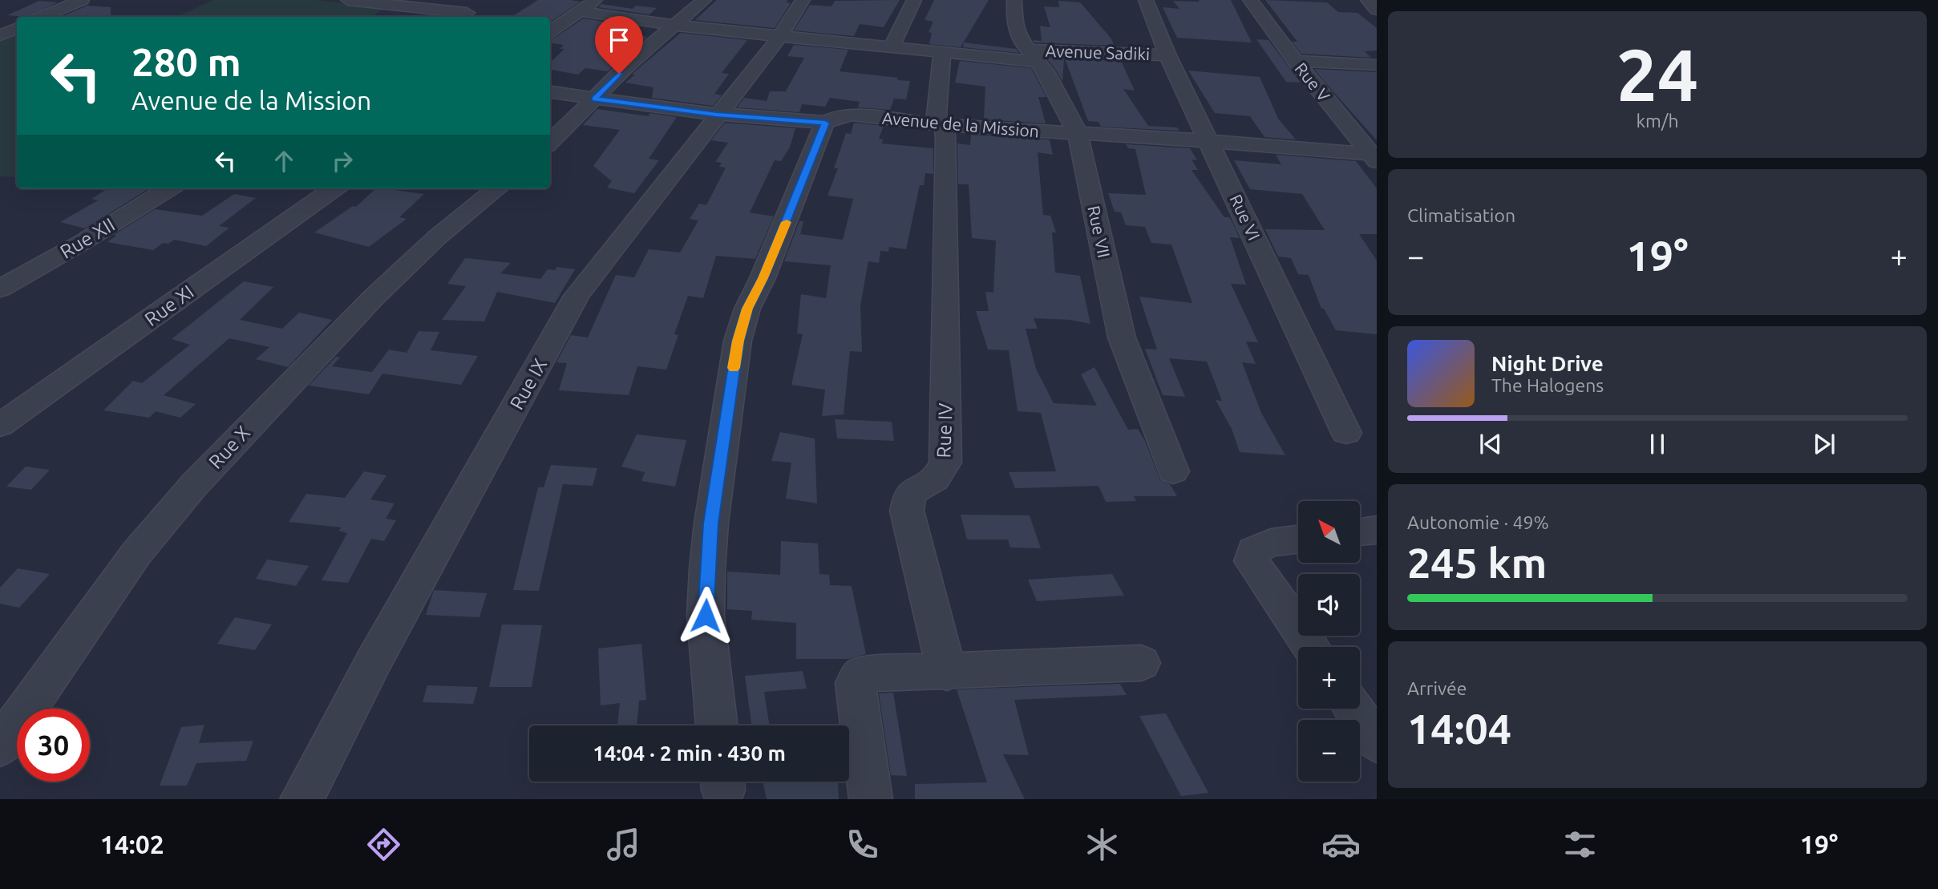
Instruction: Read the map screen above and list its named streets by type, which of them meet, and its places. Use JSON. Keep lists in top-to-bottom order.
{
  "streets": {
    "street": [
      "Avenue Sadiki",
      "Rue V",
      "Avenue de la Mission",
      "Rue VI",
      "Rue VII",
      "Rue XII",
      "Rue XI",
      "Rue IX",
      "Rue IV",
      "Rue X"
    ]
  },
  "crossings": [
    ["Avenue Sadiki", "Rue VI"],
    ["Avenue Sadiki", "Rue VII"],
    ["Avenue Sadiki", "Rue IX"],
    ["Avenue Sadiki", "Rue IV"],
    ["Rue V", "Avenue de la Mission"],
    ["Avenue de la Mission", "Rue VI"],
    ["Avenue de la Mission", "Rue VII"],
    ["Avenue de la Mission", "Rue IX"],
    ["Avenue de la Mission", "Rue IV"]
  ],
  "north": "top left",
  "page": {
    "tile": [
      ["24", "km/h"],
      "Climatisation",
      ["Autonomie · 49%", "245 km"],
      ["Arrivée", "14:04"]
    ],
    "turn": ["280 m", "Avenue de la Mission"],
    "heat": ["−", "19°", "+"],
    "song": ["Night Drive", "The Halogens"],
    "map_buttons": ["+", "−"],
    "limit": "30",
    "trip": "14:04 · 2 min · 430 m",
    "tabs": ["14:02", "19°"]
  }
}
